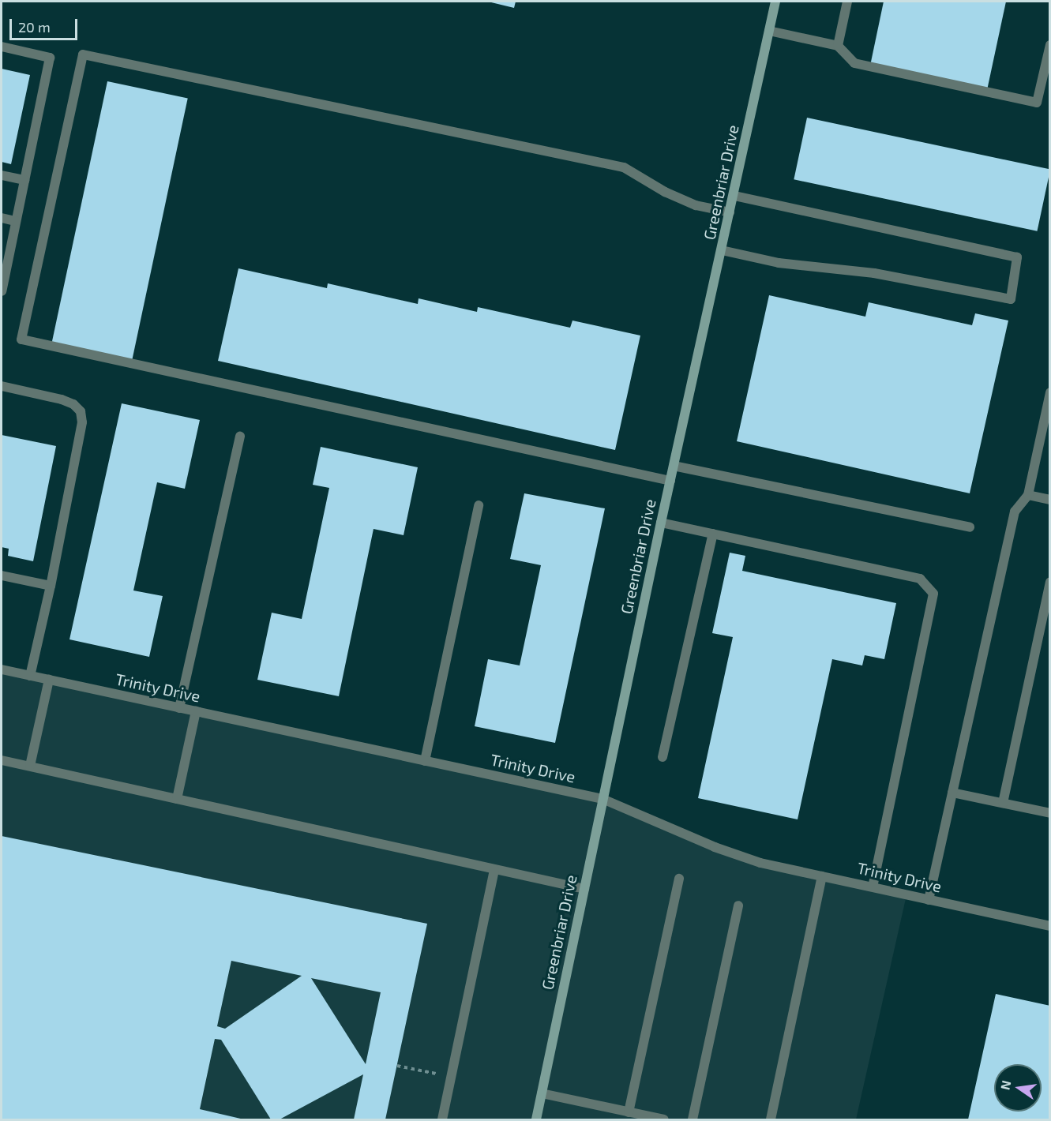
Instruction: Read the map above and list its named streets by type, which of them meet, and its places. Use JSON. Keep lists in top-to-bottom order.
{
  "streets": {
    "street": ["Greenbriar Drive", "Trinity Drive"]
  },
  "crossings": [
    ["Greenbriar Drive", "Trinity Drive"]
  ],
  "scale_bar": "20 m",
  "north": "left"
}
